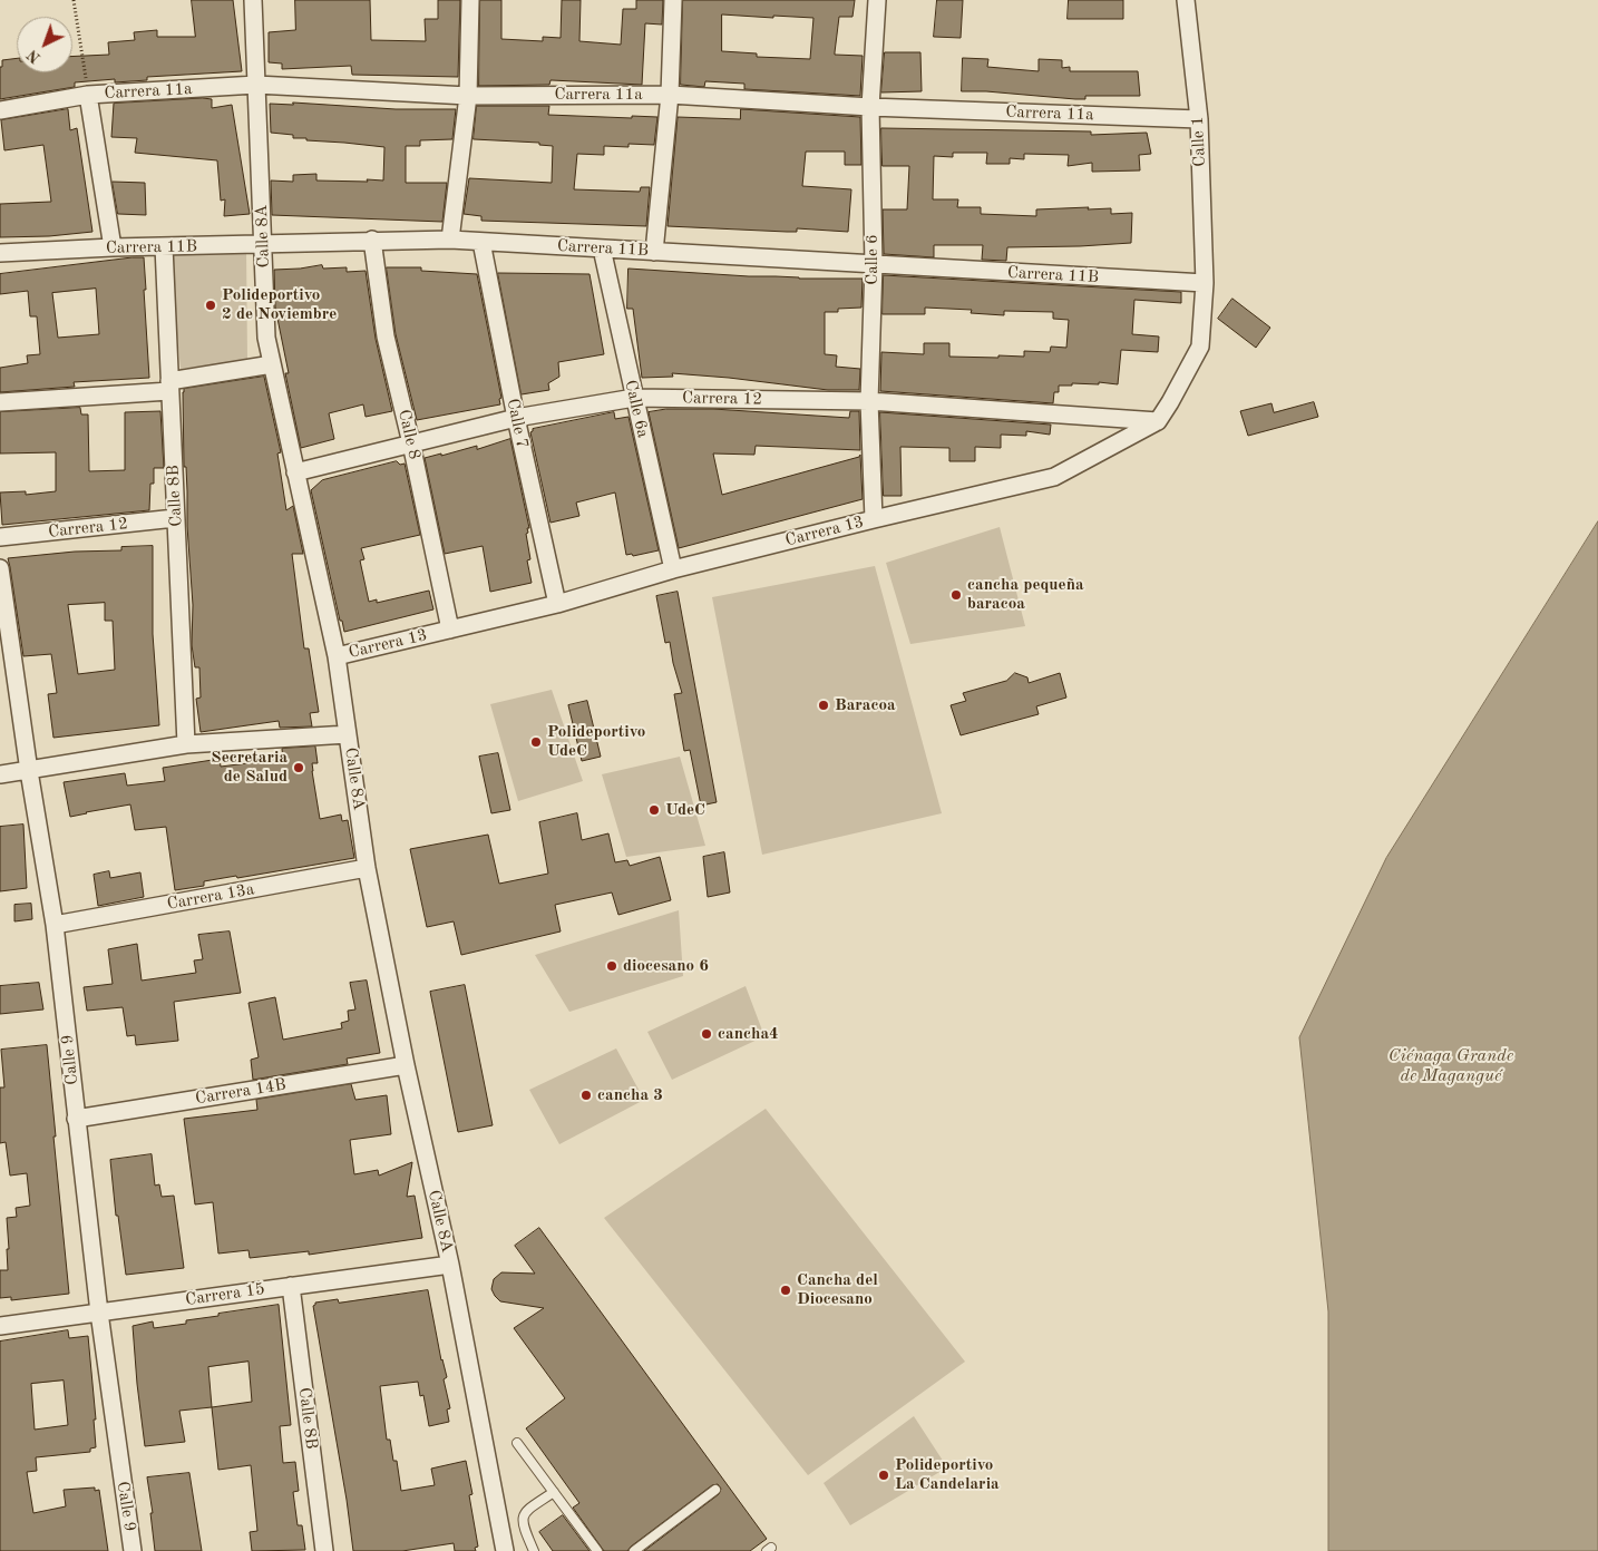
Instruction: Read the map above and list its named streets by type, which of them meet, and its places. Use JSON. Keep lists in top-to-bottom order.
{
  "streets": {
    "street": [
      "Carrera 11a",
      "Calle 1",
      "Calle 8A",
      "Carrera 11B",
      "Calle 6",
      "Carrera 12",
      "Calle 6a",
      "Calle 7",
      "Calle 8",
      "Calle 8B",
      "Carrera 13",
      "Carrera 13a",
      "Calle 9",
      "Carrera 14B",
      "Carrera 15"
    ]
  },
  "crossings": [
    ["Carrera 11a", "Calle 1"],
    ["Carrera 11a", "Calle 8A"],
    ["Carrera 11a", "Calle 6"],
    ["Calle 1", "Carrera 11B"],
    ["Calle 1", "Carrera 13"],
    ["Calle 8A", "Carrera 11B"],
    ["Calle 8A", "Carrera 12"],
    ["Calle 8A", "Carrera 13"],
    ["Calle 8A", "Carrera 13a"],
    ["Calle 8A", "Carrera 14B"],
    ["Calle 8A", "Carrera 15"],
    ["Carrera 11B", "Calle 6"],
    ["Carrera 11B", "Calle 6a"],
    ["Carrera 11B", "Calle 7"],
    ["Carrera 11B", "Calle 8"],
    ["Carrera 11B", "Calle 8B"],
    ["Carrera 11B", "Carrera 13"],
    ["Calle 6", "Carrera 12"],
    ["Calle 6", "Carrera 13"],
    ["Carrera 12", "Calle 6a"],
    ["Carrera 12", "Calle 7"],
    ["Carrera 12", "Calle 8"],
    ["Carrera 12", "Calle 8B"],
    ["Carrera 12", "Carrera 13"],
    ["Calle 6a", "Carrera 13"],
    ["Calle 7", "Carrera 13"],
    ["Calle 8", "Carrera 13"],
    ["Calle 8B", "Carrera 15"],
    ["Carrera 13a", "Calle 9"],
    ["Calle 9", "Carrera 14B"],
    ["Calle 9", "Carrera 15"]
  ],
  "water": ["Ciénaga Grande de Magangué"],
  "places": [
    "Polideportivo 2 de Noviembre",
    "cancha pequeña baracoa",
    "Baracoa",
    "Polideportivo UdeC",
    "Secretaria de Salud",
    "UdeC",
    "diocesano 6",
    "cancha4",
    "cancha 3",
    "Cancha del Diocesano",
    "Polideportivo La Candelaria"
  ],
  "north": "bottom left"
}
